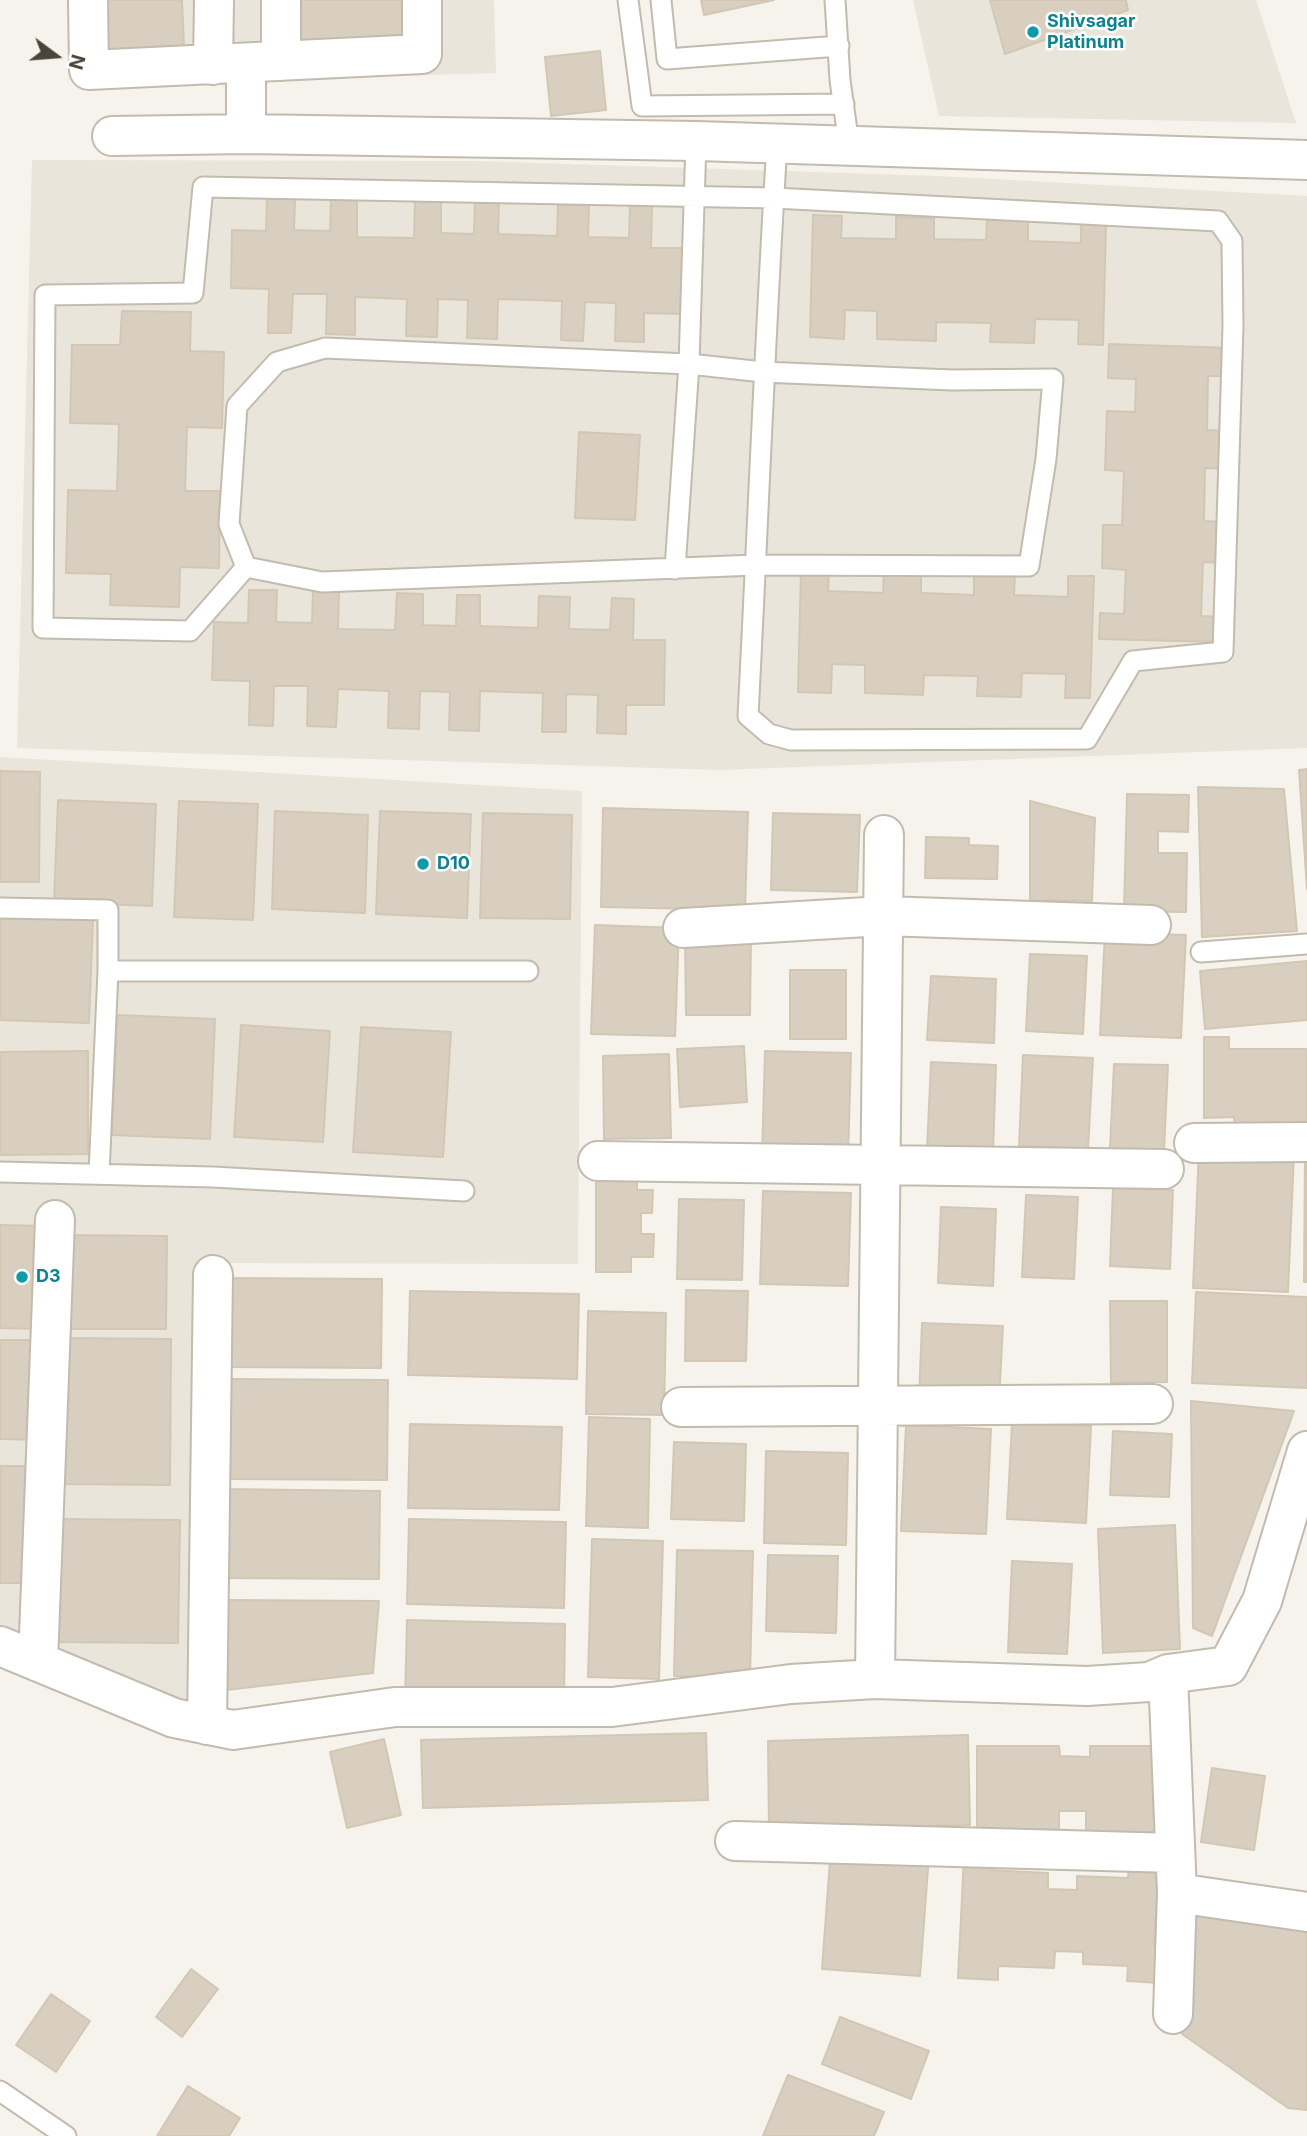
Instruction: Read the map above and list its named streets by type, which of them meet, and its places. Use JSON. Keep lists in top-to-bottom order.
{
  "places": ["Shivsagar Platinum", "D10", "D3"],
  "north": "right"
}
